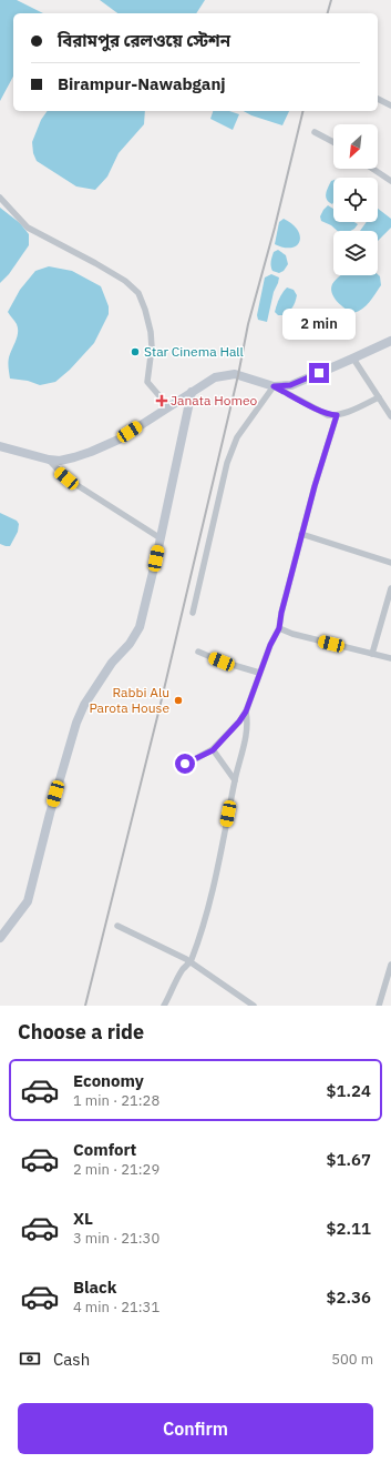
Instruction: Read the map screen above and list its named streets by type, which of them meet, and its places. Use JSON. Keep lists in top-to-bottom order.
{
  "places": {
    "other": ["Star Cinema Hall", "Rabbi Alu Parota House"],
    "health": ["Janata Homeo"]
  },
  "north": "bottom left",
  "page": {
    "banner": ["বিরামপুর রেলওয়ে স্টেশন", "Birampur-Nawabganj"],
    "bubble": "2 min",
    "heading": "Choose a ride",
    "list": [
      {
        "name": "Economy",
        "note": "1 min · 21:28",
        "value": "$1.24"
      },
      {
        "name": "Comfort",
        "note": "2 min · 21:29",
        "value": "$1.67"
      },
      {
        "name": "XL",
        "note": "3 min · 21:30",
        "value": "$2.11"
      },
      {
        "name": "Black",
        "note": "4 min · 21:31",
        "value": "$2.36"
      }
    ],
    "pay": ["Cash", "500 m"],
    "buttons": "Confirm"
  }
}
